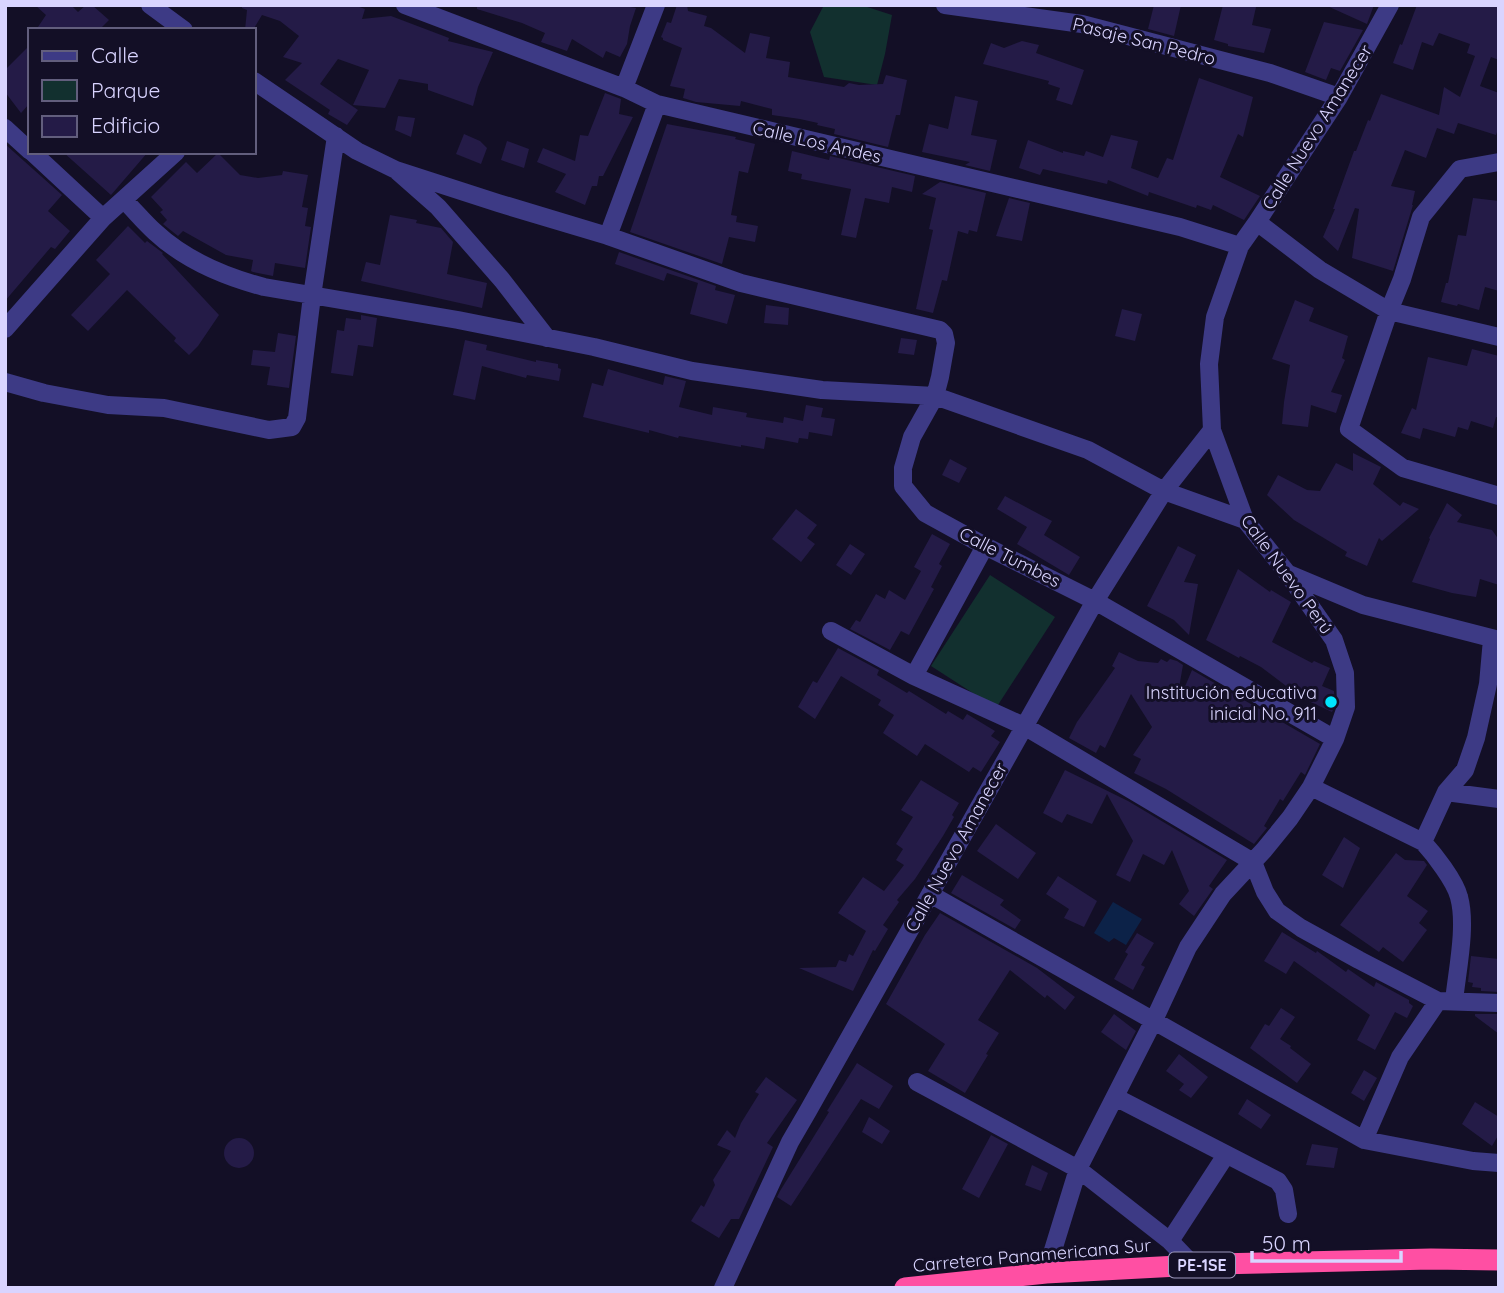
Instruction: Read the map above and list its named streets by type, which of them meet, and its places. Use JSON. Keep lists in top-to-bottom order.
{
  "streets": {
    "highway": ["Carretera Panamericana Sur", "PE-1SE"],
    "street": [
      "Pasaje San Pedro",
      "Calle Nuevo Amanecer",
      "Calle Los Andes",
      "Calle Tumbes",
      "Calle Nuevo Perú"
    ]
  },
  "crossings": [
    ["Pasaje San Pedro", "Calle Nuevo Amanecer"],
    ["Calle Nuevo Amanecer", "Calle Los Andes"],
    ["Calle Nuevo Amanecer", "Calle Tumbes"],
    ["Calle Nuevo Amanecer", "Calle Nuevo Perú"],
    ["Calle Los Andes", "Calle Nuevo Perú"],
    ["Calle Tumbes", "Calle Nuevo Perú"],
    ["Calle Nuevo Perú", "Carretera Panamericana Sur"]
  ],
  "places": ["Institución educativa inicial No. 911"],
  "legend": ["Calle", "Parque", "Edificio"],
  "scale_bar": "50 m"
}
